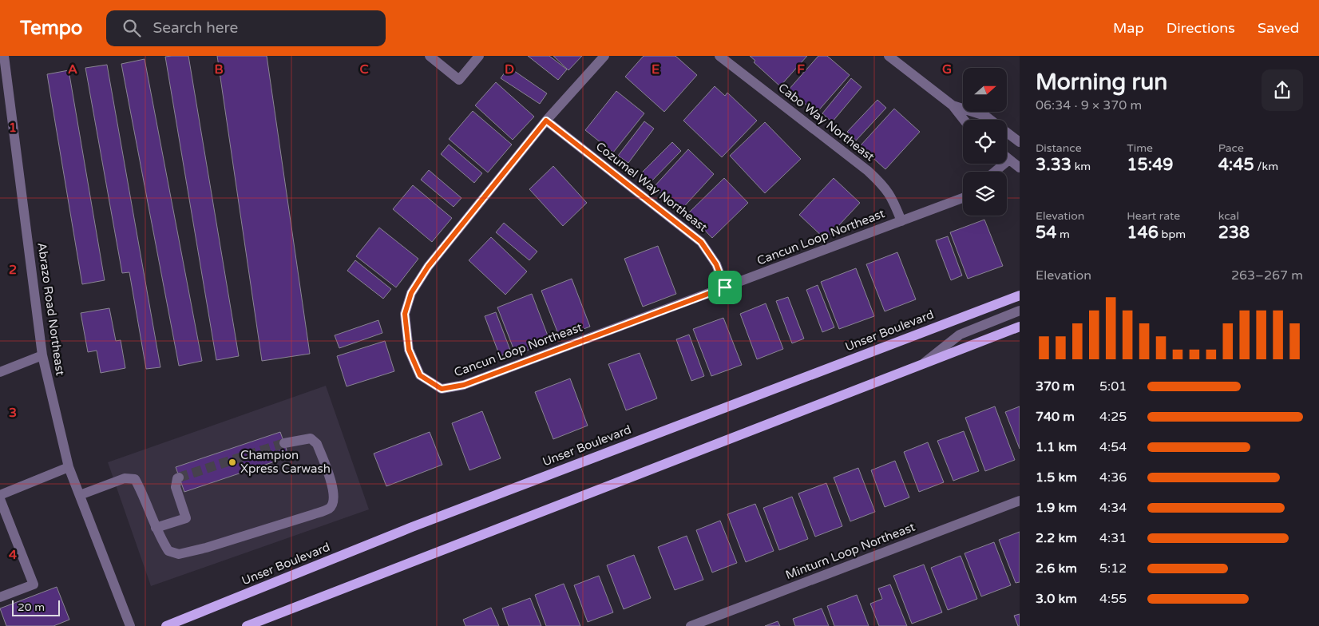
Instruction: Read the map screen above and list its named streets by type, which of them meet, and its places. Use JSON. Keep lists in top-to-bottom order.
{
  "streets": {
    "main road": ["Unser Boulevard"],
    "street": [
      "Cabo Way Northeast",
      "Cozumel Way Northeast",
      "Cancun Loop Northeast",
      "Abrazo Road Northeast",
      "Minturn Loop Northeast"
    ]
  },
  "crossings": [
    ["Cabo Way Northeast", "Cancun Loop Northeast"],
    ["Cozumel Way Northeast", "Cancun Loop Northeast"]
  ],
  "places": ["Champion Xpress Carwash"],
  "scale_bar": "20 m",
  "north": "right",
  "page": {
    "header": "Tempo",
    "search": "Search here",
    "nav": ["Map", "Directions", "Saved"],
    "heading": ["Morning run", "06:34 · 9 × 370 m"],
    "stats": [
      ["Distance", "3.33 km"],
      ["Time", "15:49"],
      ["Pace", "4:45 /km"],
      ["Elevation", "54 m"],
      ["Heart rate", "146 bpm"],
      ["kcal", "238"]
    ],
    "chart": ["Elevation", "263–267 m"],
    "list": [
      {
        "name": "370 m",
        "note": "5:01"
      },
      {
        "name": "740 m",
        "note": "4:25"
      },
      {
        "name": "1.1 km",
        "note": "4:54"
      },
      {
        "name": "1.5 km",
        "note": "4:36"
      },
      {
        "name": "1.9 km",
        "note": "4:34"
      },
      {
        "name": "2.2 km",
        "note": "4:31"
      },
      {
        "name": "2.6 km",
        "note": "5:12"
      },
      {
        "name": "3.0 km",
        "note": "4:55"
      }
    ],
    "scale": "20 m"
  },
  "grid": {
    "columns": [
      "A",
      "B",
      "C",
      "D",
      "E",
      "F",
      "G"
    ],
    "rows": [
      "1",
      "2",
      "3",
      "4"
    ]
  }
}
